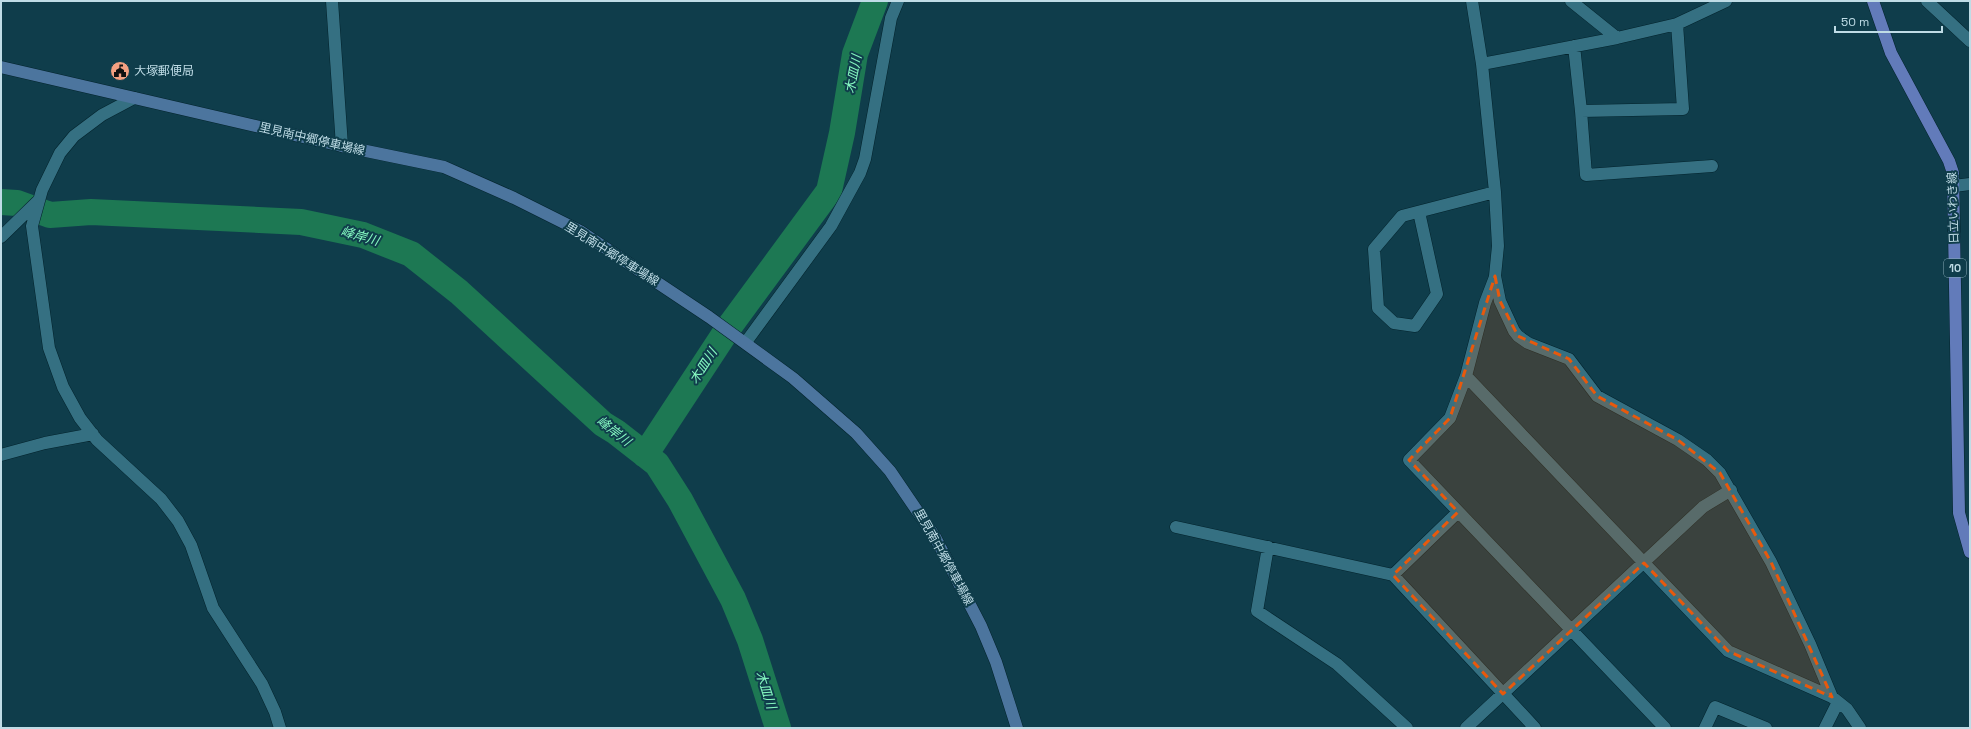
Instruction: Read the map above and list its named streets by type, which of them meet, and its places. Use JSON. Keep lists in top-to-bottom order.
{
  "streets": {
    "main road": ["里見南中郷停車場線", "日立いわき線", "10"]
  },
  "water": ["木皿川", "峰岸川"],
  "places": {
    "public building": ["大塚郵便局"]
  },
  "scale_bar": "50 m"
}
